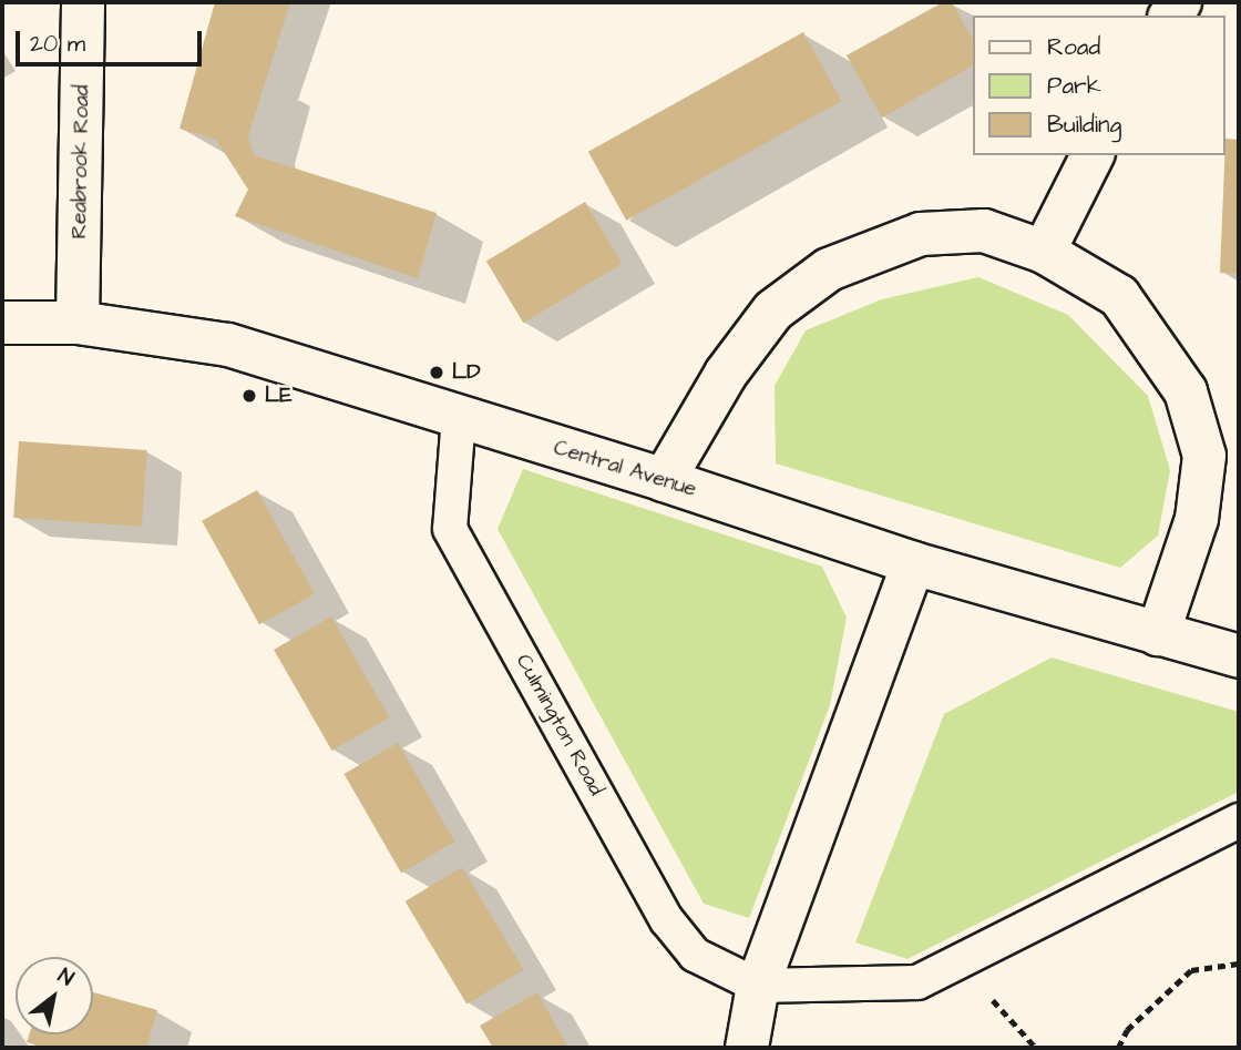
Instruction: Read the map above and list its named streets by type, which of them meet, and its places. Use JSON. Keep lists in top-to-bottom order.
{
  "streets": {
    "street": ["Reabrook Road", "Central Avenue"],
    "lane": ["Culmington Road"]
  },
  "crossings": [
    ["Reabrook Road", "Central Avenue"],
    ["Central Avenue", "Culmington Road"]
  ],
  "places": ["LD", "LE"],
  "legend": ["Road", "Park", "Building"],
  "scale_bar": "20 m",
  "north": "top right"
}
